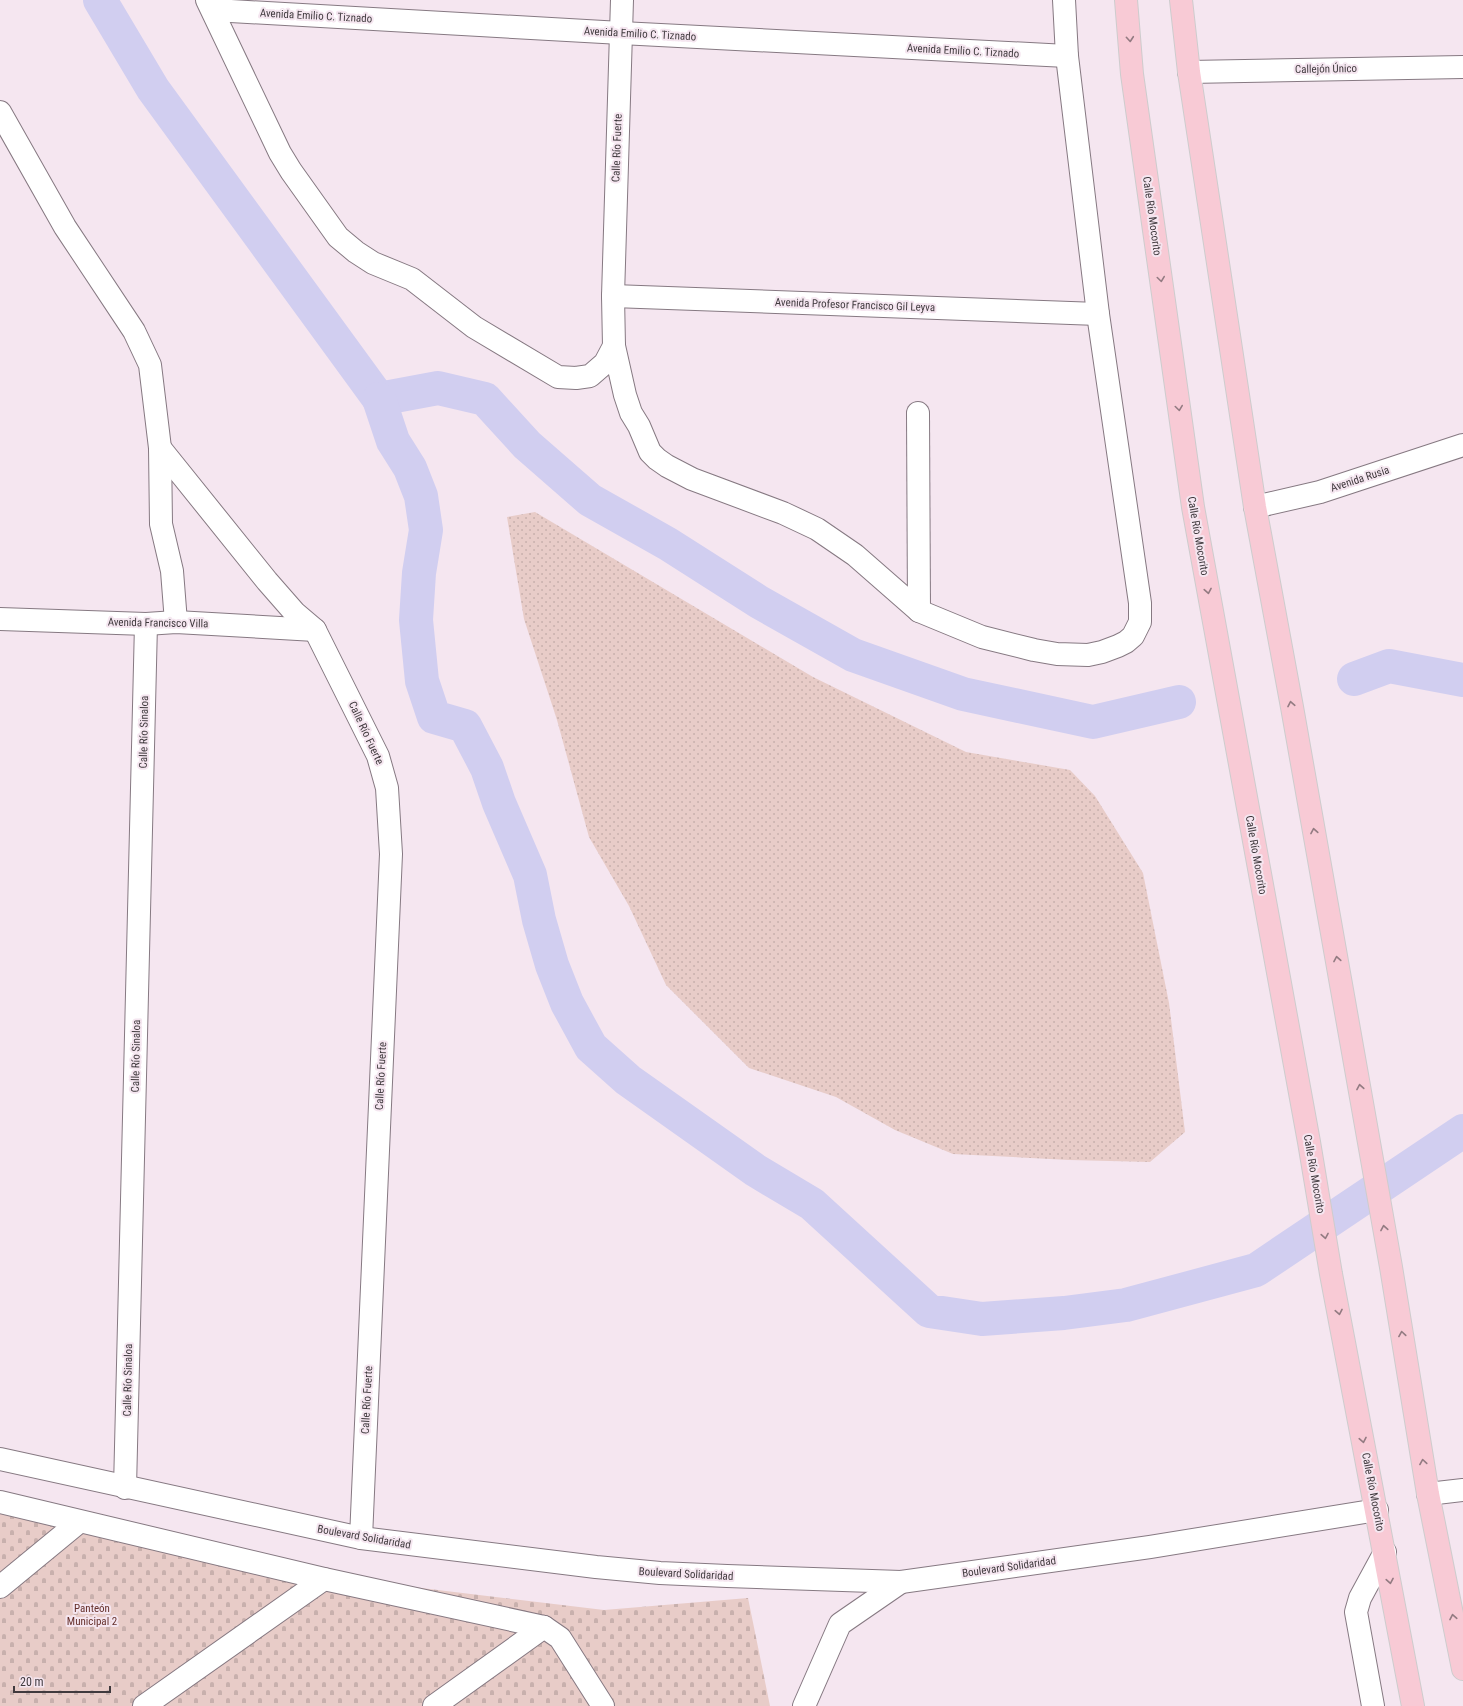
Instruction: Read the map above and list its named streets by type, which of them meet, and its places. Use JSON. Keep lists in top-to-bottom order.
{
  "streets": {
    "main road": ["Calle Río Mocorito"],
    "street": [
      "Avenida Emilio C. Tiznado",
      "Callejón Único",
      "Calle Río Fuerte",
      "Avenida Profesor Francisco Gil Leyva",
      "Avenida Rusia",
      "Avenida Francisco Villa",
      "Calle Río Sinaloa",
      "Boulevard Solidaridad"
    ]
  },
  "crossings": [
    ["Avenida Emilio C. Tiznado", "Calle Río Fuerte"],
    ["Calle Río Fuerte", "Avenida Profesor Francisco Gil Leyva"],
    ["Calle Río Fuerte", "Avenida Francisco Villa"],
    ["Calle Río Fuerte", "Boulevard Solidaridad"],
    ["Calle Río Mocorito", "Boulevard Solidaridad"],
    ["Avenida Francisco Villa", "Calle Río Sinaloa"],
    ["Calle Río Sinaloa", "Boulevard Solidaridad"]
  ],
  "parks": ["Panteón Municipal 2"],
  "scale_bar": "20 m"
}
